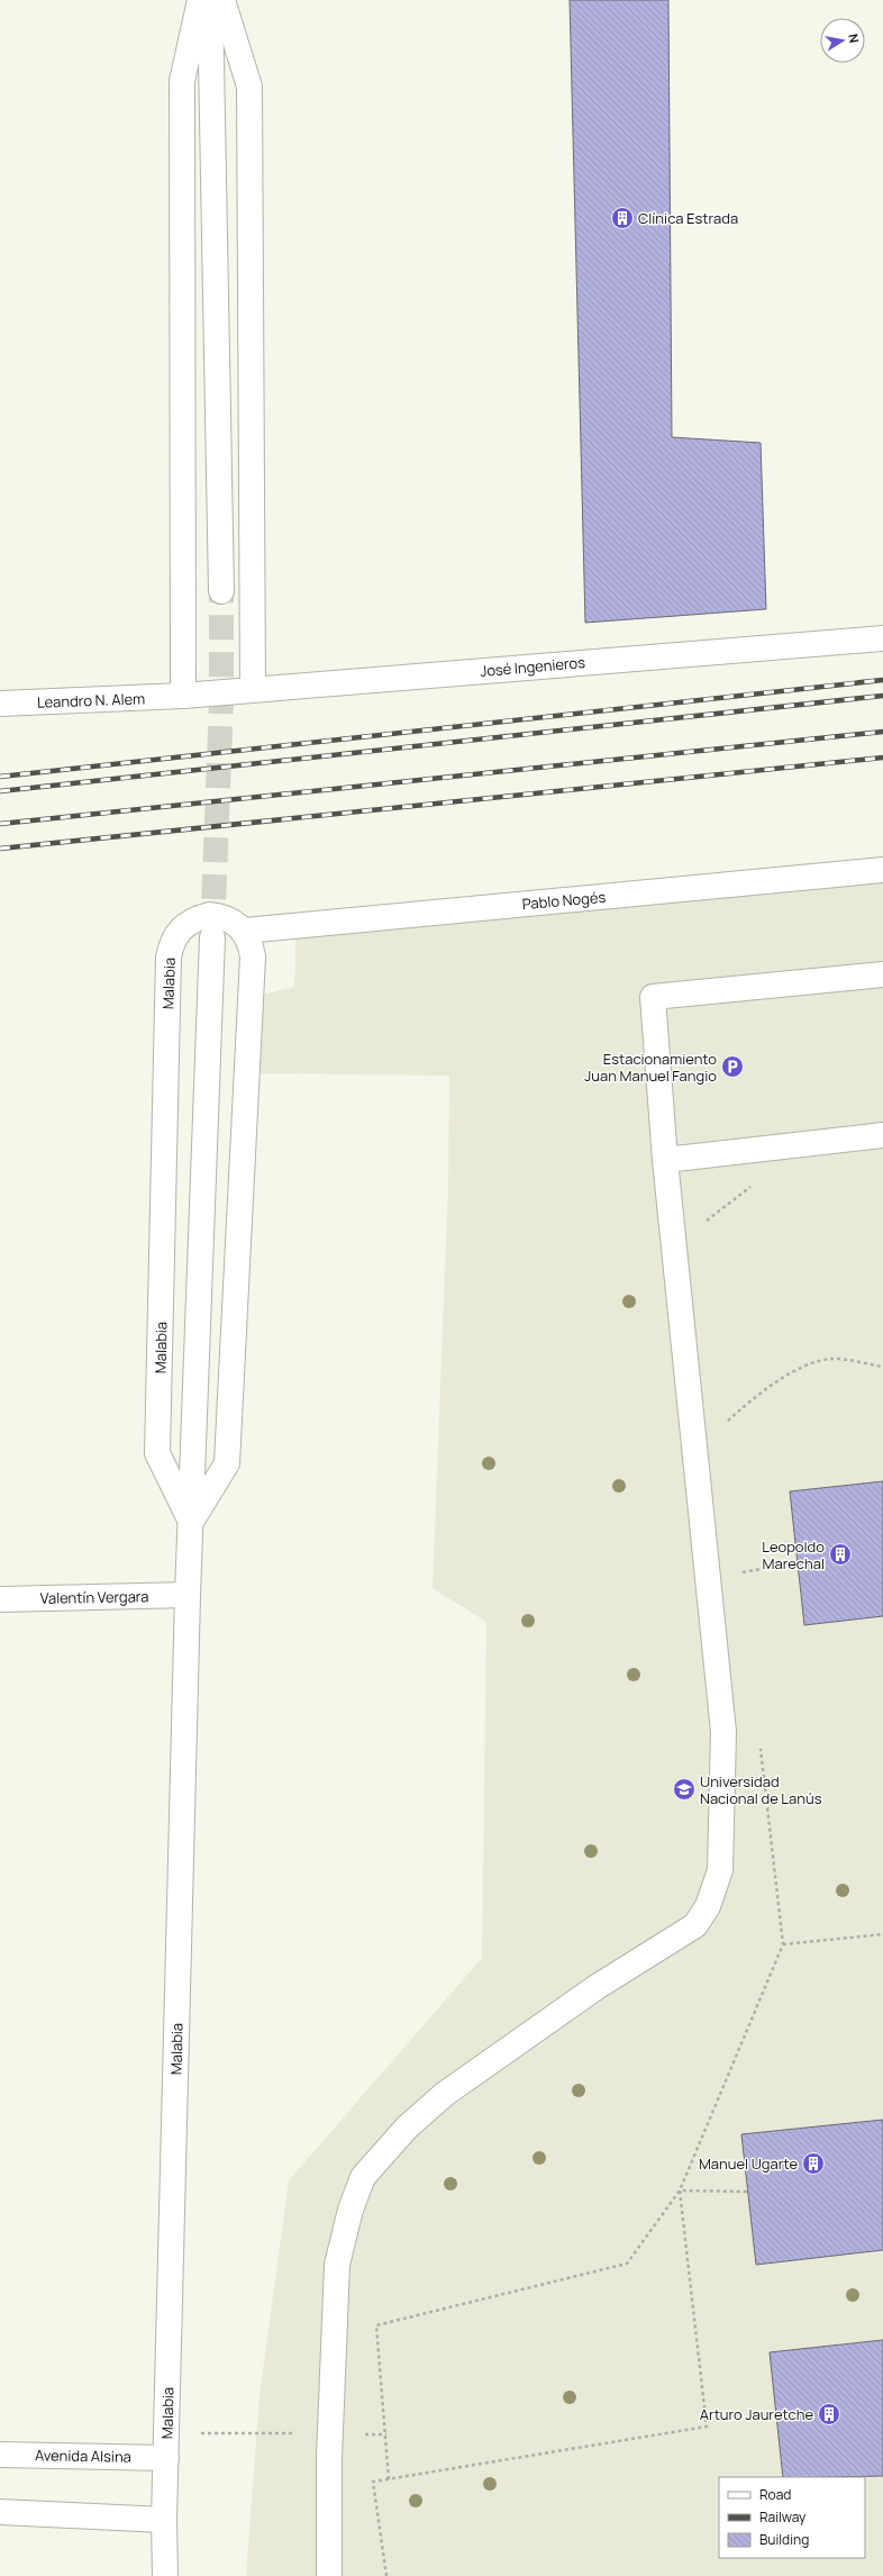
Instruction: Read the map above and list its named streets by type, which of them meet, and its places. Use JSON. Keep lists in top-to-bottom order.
{
  "streets": {
    "street": [
      "José Ingenieros",
      "Leandro N. Alem",
      "Pablo Nogés",
      "Malabia",
      "Valentín Vergara",
      "Avenida Alsina"
    ]
  },
  "crossings": [
    ["José Ingenieros", "Leandro N. Alem"],
    ["Pablo Nogés", "Malabia"],
    ["Malabia", "Valentín Vergara"],
    ["Malabia", "Avenida Alsina"]
  ],
  "places": {
    "building": [
      "Clínica Estrada",
      "Leopoldo Marechal",
      "Manuel Ugarte",
      "Arturo Jauretche"
    ],
    "parking": ["Estacionamiento Juan Manuel Fangio"],
    "school or university": ["Universidad Nacional de Lanús"]
  },
  "legend": ["Road", "Railway", "Building"],
  "north": "right"
}
